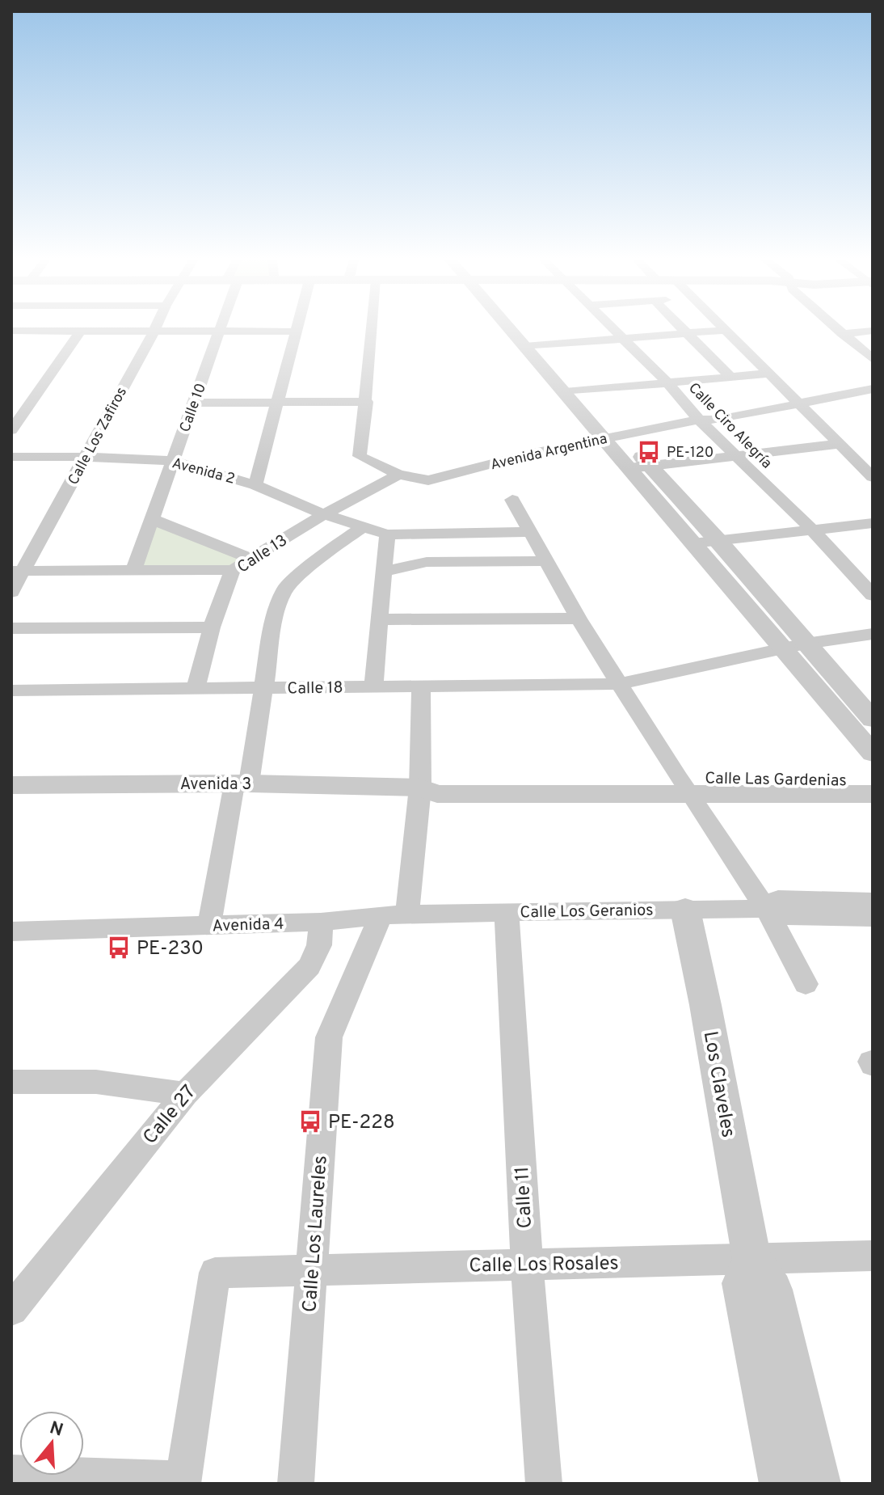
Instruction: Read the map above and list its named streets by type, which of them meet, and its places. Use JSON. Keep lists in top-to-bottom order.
{
  "streets": {
    "street": [
      "Calle 10",
      "Calle Ciro Alegría",
      "Calle Los Zafiros",
      "Avenida Argentina",
      "Avenida 2",
      "Calle 13",
      "Calle 18",
      "Calle Las Gardenias",
      "Avenida 3",
      "Calle Los Geranios",
      "Avenida 4",
      "Los Claveles",
      "Calle 27",
      "Calle 11",
      "Calle Los Laureles",
      "Calle Los Rosales"
    ]
  },
  "crossings": [
    ["Calle 10", "Avenida 2"],
    ["Calle Ciro Alegría", "Avenida Argentina"],
    ["Calle Los Zafiros", "Avenida 2"],
    ["Avenida Argentina", "Calle 13"],
    ["Avenida 2", "Calle 13"],
    ["Calle 13", "Calle 18"],
    ["Calle 18", "Calle Los Laureles"],
    ["Calle Las Gardenias", "Avenida 3"],
    ["Avenida 3", "Calle Los Laureles"],
    ["Calle Los Geranios", "Avenida 4"],
    ["Calle Los Geranios", "Los Claveles"],
    ["Calle Los Geranios", "Calle 11"],
    ["Calle Los Geranios", "Calle Los Laureles"],
    ["Avenida 4", "Calle 27"],
    ["Avenida 4", "Calle Los Laureles"],
    ["Los Claveles", "Calle Los Rosales"],
    ["Calle 11", "Calle Los Rosales"],
    ["Calle Los Laureles", "Calle Los Rosales"]
  ],
  "places": {
    "bus stop": ["PE-120", "PE-230", "PE-228"]
  },
  "north": "top"
}
